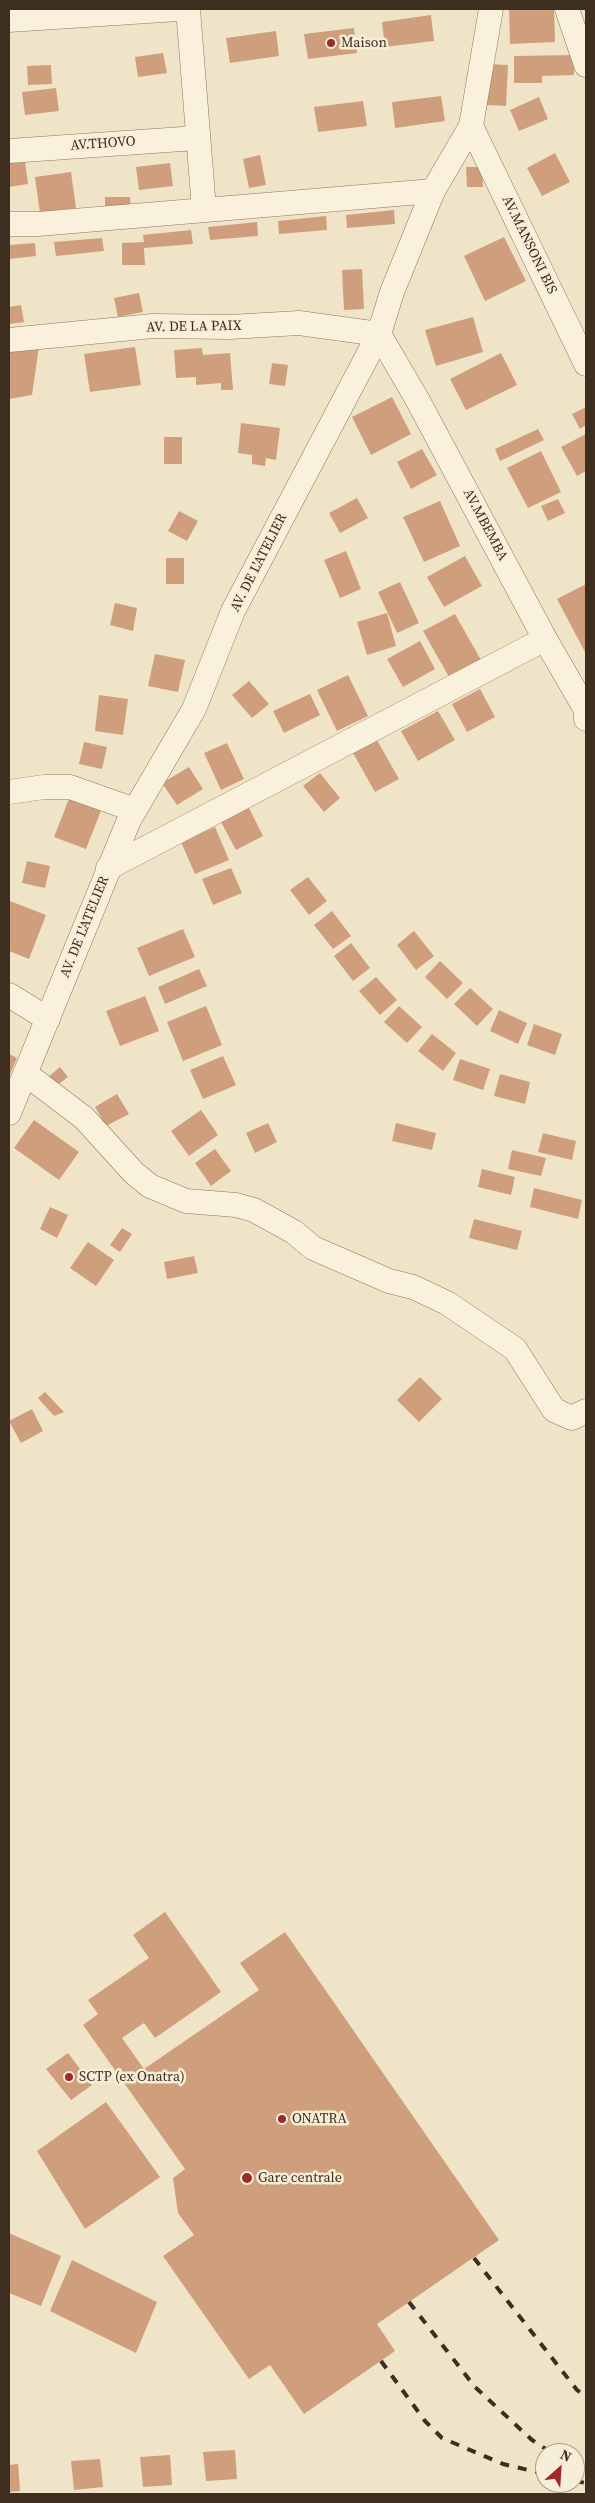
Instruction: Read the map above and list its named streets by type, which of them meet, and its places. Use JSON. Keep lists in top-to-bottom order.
{
  "streets": {
    "street": [
      "AV.THOVO",
      "AV.MANSONI BIS",
      "AV. DE LA PAIX",
      "AV.MBEMBA",
      "AV. DE L'ATELIER"
    ]
  },
  "crossings": [
    ["AV.MANSONI BIS", "AV. DE L'ATELIER"],
    ["AV. DE LA PAIX", "AV.MBEMBA"],
    ["AV. DE LA PAIX", "AV. DE L'ATELIER"],
    ["AV.MBEMBA", "AV. DE L'ATELIER"]
  ],
  "places": [
    "Maison",
    "SCTP (ex Onatra)",
    "ONATRA",
    "Gare centrale"
  ],
  "north": "top right"
}
